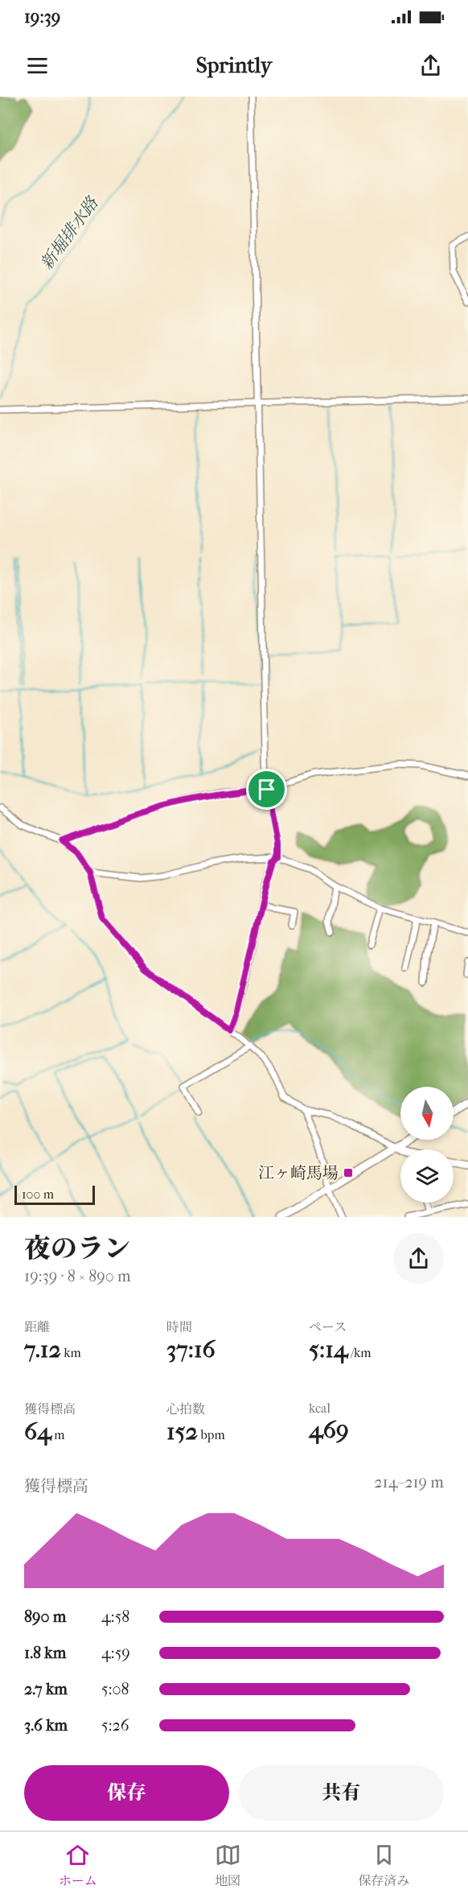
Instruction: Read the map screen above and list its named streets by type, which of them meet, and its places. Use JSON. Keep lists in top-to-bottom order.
{
  "water": ["新堀排水路"],
  "places": {
    "transit": ["江ヶ崎馬場"]
  },
  "scale_bar": "100 m",
  "north": "bottom",
  "page": {
    "status": "19:39",
    "header": "Sprintly",
    "scale": "100 m",
    "heading": ["夜のラン", "19:39 · 8 × 890 m"],
    "stats": [
      ["距離", "7.12 km"],
      ["時間", "37:16"],
      ["ペース", "5:14 /km"],
      ["獲得標高", "64 m"],
      ["心拍数", "152 bpm"],
      ["kcal", "469"]
    ],
    "chart": ["獲得標高", "214–219 m"],
    "list": [
      {
        "name": "890 m",
        "note": "4:58"
      },
      {
        "name": "1.8 km",
        "note": "4:59"
      },
      {
        "name": "2.7 km",
        "note": "5:08"
      },
      {
        "name": "3.6 km",
        "note": "5:26"
      }
    ],
    "buttons": ["保存", "共有"],
    "tabs": ["ホーム", "地図", "保存済み"]
  }
}
